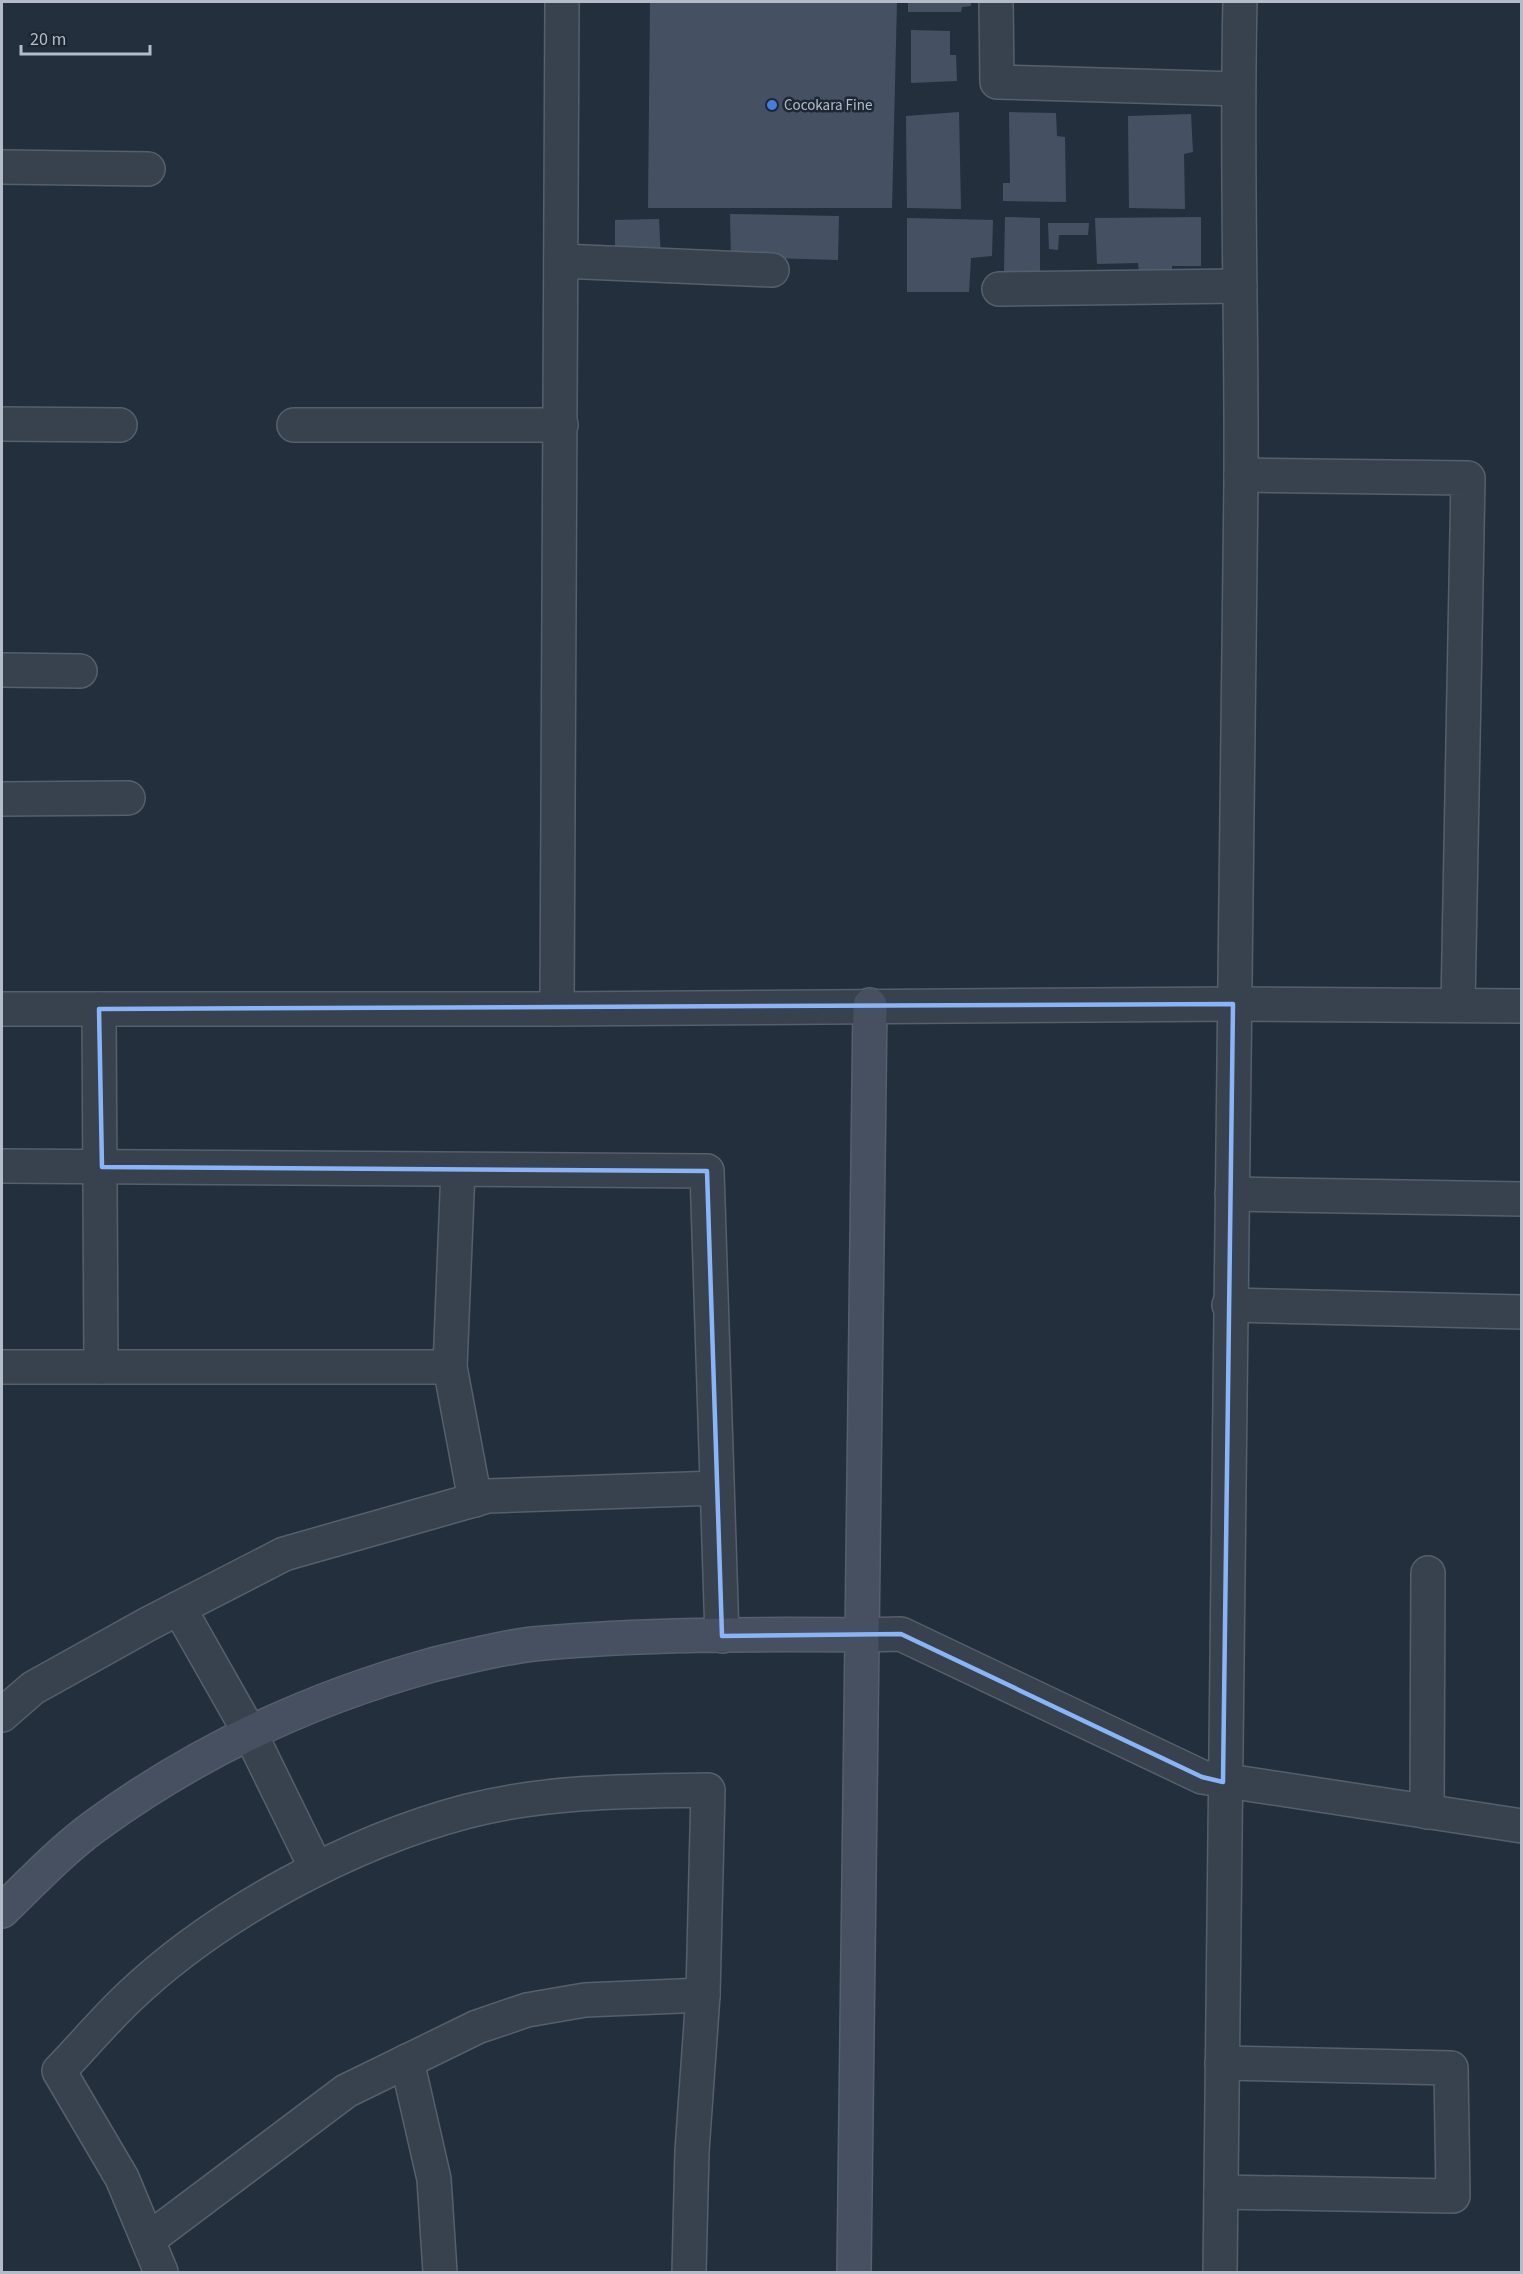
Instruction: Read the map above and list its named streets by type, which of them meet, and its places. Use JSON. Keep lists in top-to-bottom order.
{
  "places": ["Cocokara Fine"],
  "scale_bar": "20 m"
}
